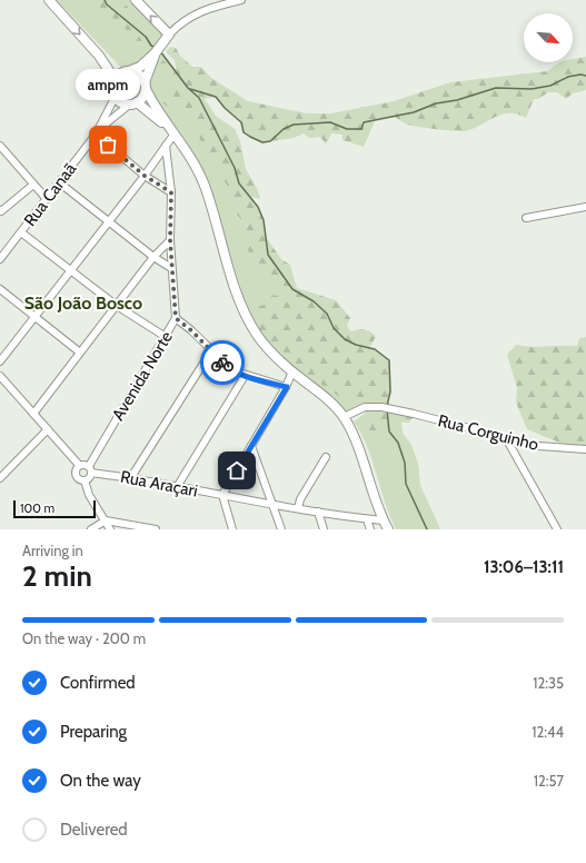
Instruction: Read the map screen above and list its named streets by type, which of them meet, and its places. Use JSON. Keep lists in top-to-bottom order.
{
  "streets": {
    "street": [
      "Rua Canaã",
      "Avenida Norte",
      "Rua Corguinho",
      "Rua Araçari"
    ]
  },
  "crossings": [
    ["Avenida Norte", "Rua Araçari"]
  ],
  "districts": ["São João Bosco"],
  "places": ["ampm"],
  "scale_bar": "100 m",
  "north": "bottom right",
  "page": {
    "bubble": "ampm",
    "scale": "100 m",
    "heading": ["2 min", "Arriving in", "13:06–13:11"],
    "bar": "On the way · 200 m",
    "list": [
      ["Confirmed", "12:35"],
      ["Preparing", "12:44"],
      ["On the way", "12:57"],
      "Delivered"
    ]
  }
}
